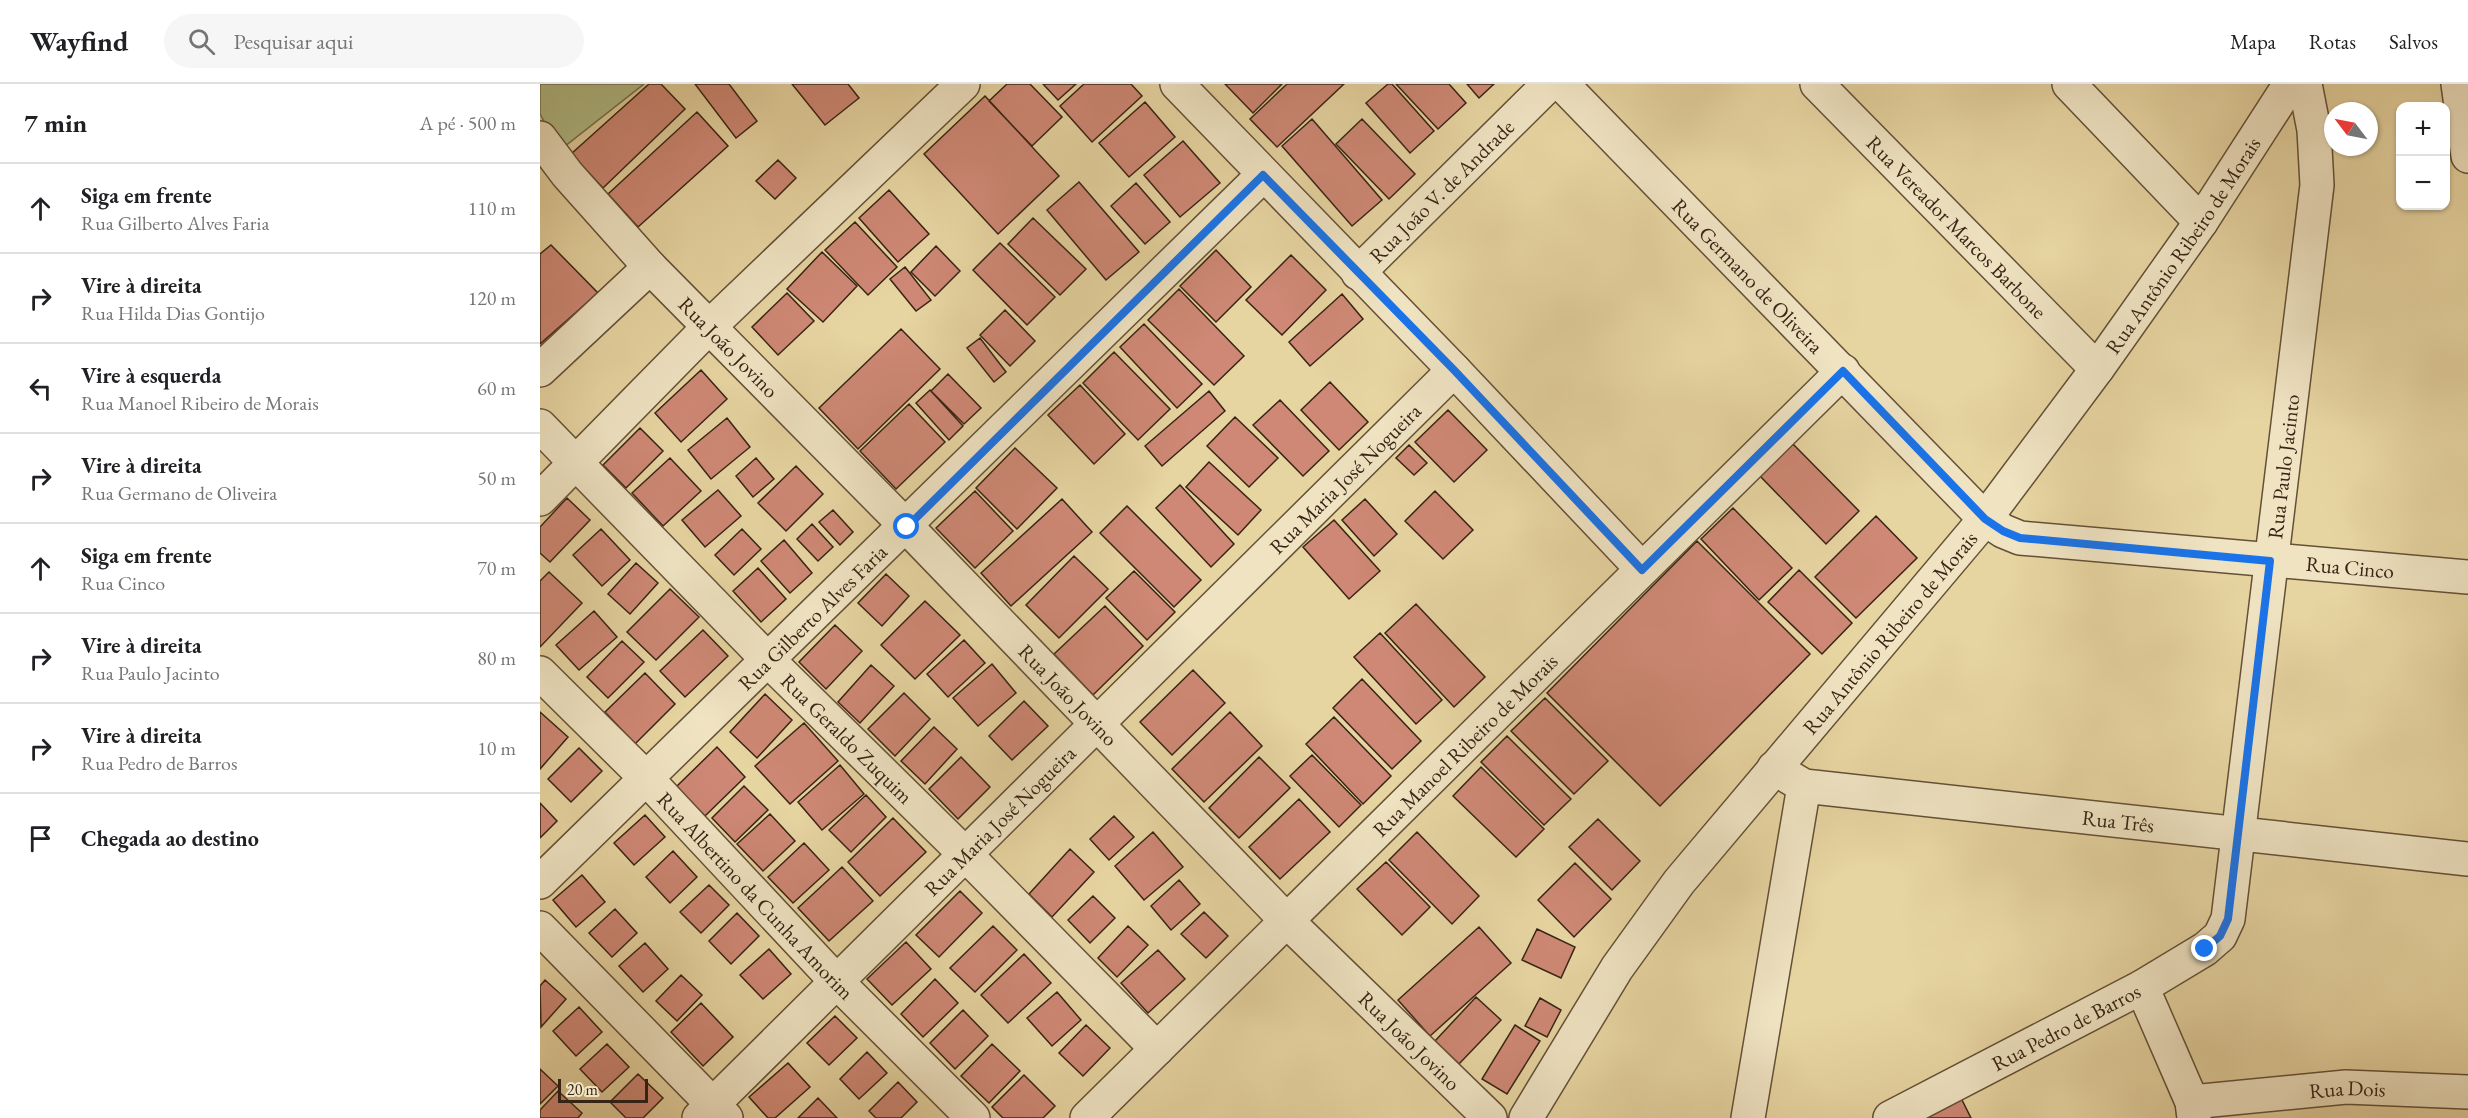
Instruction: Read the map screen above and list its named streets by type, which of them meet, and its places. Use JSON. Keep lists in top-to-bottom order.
{
  "streets": {
    "street": [
      "Rua João V. de Andrade",
      "Rua Vereador Marcos Barbone",
      "Rua Antônio Ribeiro de Morais",
      "Rua Germano de Oliveira",
      "Rua João Jovino",
      "Rua Paulo Jacinto",
      "Rua Maria José Nogueira",
      "Rua Cinco",
      "Rua Gilberto Alves Faria",
      "Rua Geraldo Zuquim",
      "Rua Manoel Ribeiro de Morais",
      "Rua Três",
      "Rua Albertino da Cunha Amorim",
      "Rua Pedro de Barros",
      "Rua Dois"
    ]
  },
  "crossings": [
    ["Rua Vereador Marcos Barbone", "Rua Antônio Ribeiro de Morais"],
    ["Rua Antônio Ribeiro de Morais", "Rua Germano de Oliveira"],
    ["Rua Antônio Ribeiro de Morais", "Rua Cinco"],
    ["Rua Antônio Ribeiro de Morais", "Rua Três"],
    ["Rua Germano de Oliveira", "Rua Cinco"],
    ["Rua Germano de Oliveira", "Rua Manoel Ribeiro de Morais"],
    ["Rua João Jovino", "Rua Maria José Nogueira"],
    ["Rua João Jovino", "Rua Gilberto Alves Faria"],
    ["Rua João Jovino", "Rua Manoel Ribeiro de Morais"],
    ["Rua Paulo Jacinto", "Rua Cinco"],
    ["Rua Paulo Jacinto", "Rua Três"],
    ["Rua Paulo Jacinto", "Rua Pedro de Barros"],
    ["Rua Maria José Nogueira", "Rua Geraldo Zuquim"],
    ["Rua Maria José Nogueira", "Rua Albertino da Cunha Amorim"],
    ["Rua Gilberto Alves Faria", "Rua Geraldo Zuquim"],
    ["Rua Gilberto Alves Faria", "Rua Albertino da Cunha Amorim"],
    ["Rua Geraldo Zuquim", "Rua Manoel Ribeiro de Morais"]
  ],
  "scale_bar": "20 m",
  "north": "top left",
  "page": {
    "header": "Wayfind",
    "search": "Pesquisar aqui",
    "nav": ["Mapa", "Rotas", "Salvos"],
    "heading": ["7 min", "A pé · 500 m"],
    "map_buttons": ["+", "−"],
    "list": [
      ["Siga em frente", "Rua Gilberto Alves Faria", "110 m"],
      ["Vire à direita", "Rua Hilda Dias Gontijo", "120 m"],
      ["Vire à esquerda", "Rua Manoel Ribeiro de Morais", "60 m"],
      ["Vire à direita", "Rua Germano de Oliveira", "50 m"],
      ["Siga em frente", "Rua Cinco", "70 m"],
      ["Vire à direita", "Rua Paulo Jacinto", "80 m"],
      ["Vire à direita", "Rua Pedro de Barros", "10 m"],
      "Chegada ao destino"
    ],
    "scale": "20 m"
  }
}
